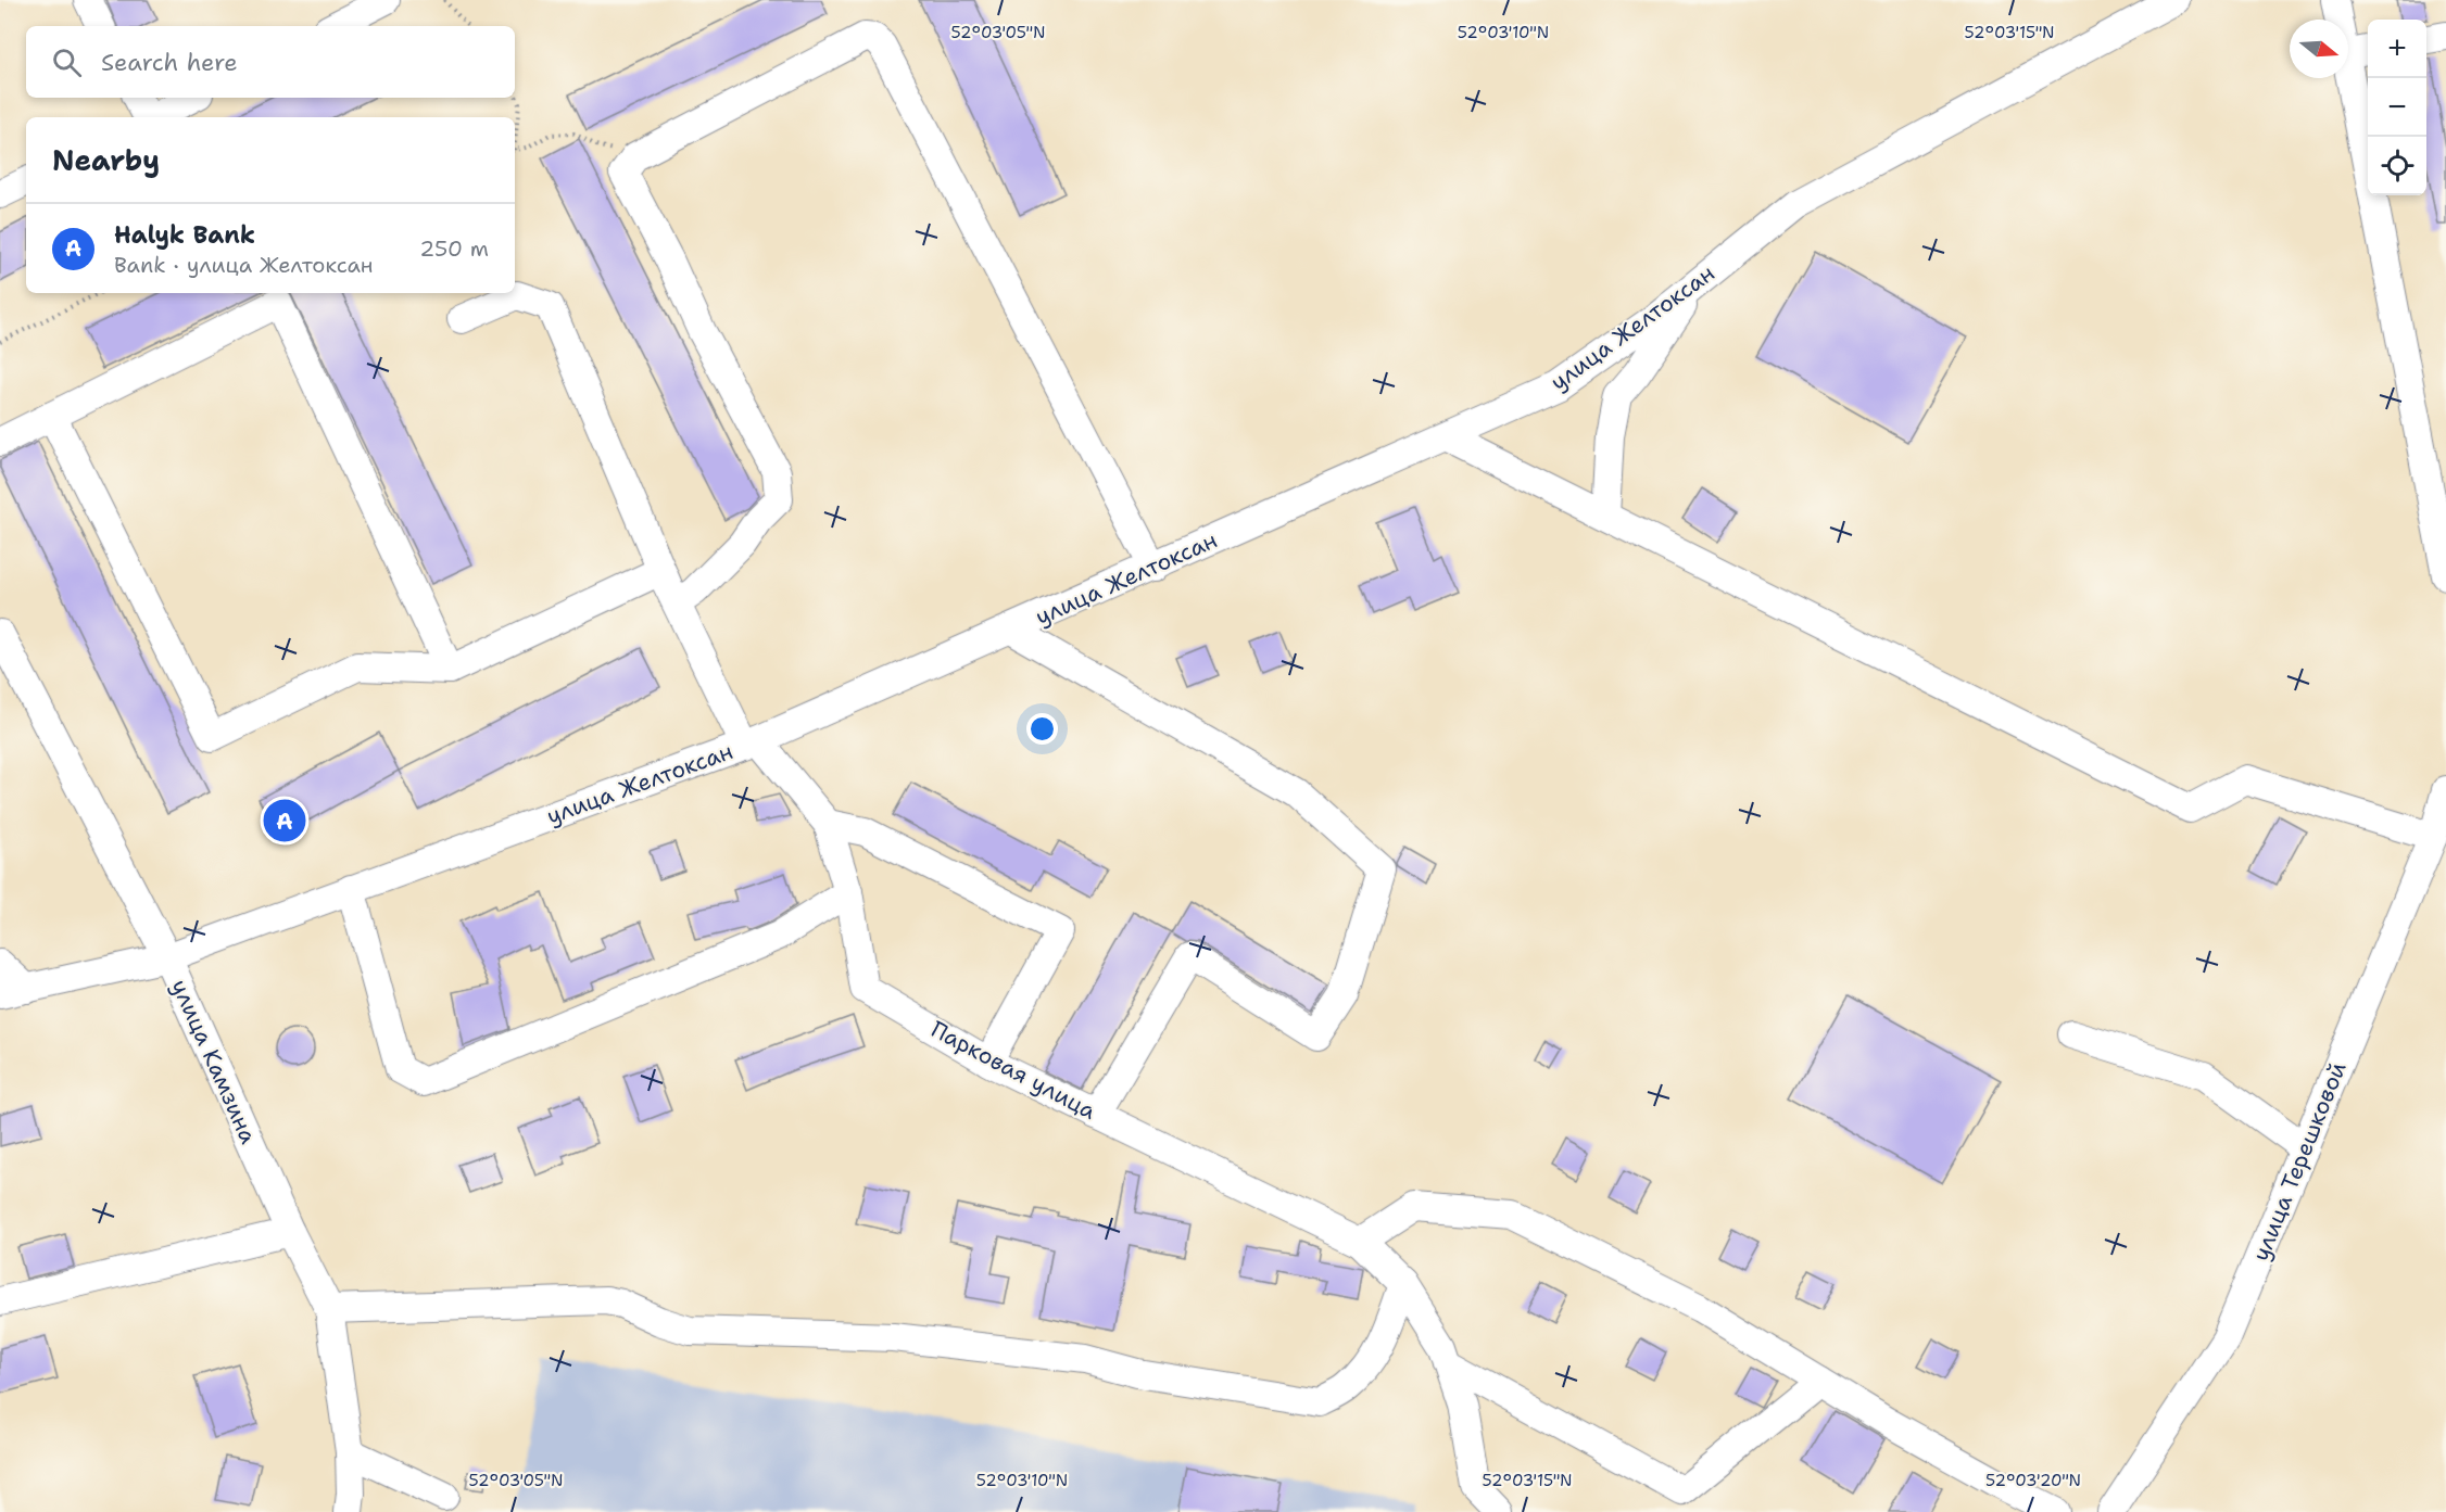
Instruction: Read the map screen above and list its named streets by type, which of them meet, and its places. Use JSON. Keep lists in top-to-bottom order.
{
  "streets": {
    "street": [
      "улица Желтоксан",
      "улица Камзина",
      "Парковая улица",
      "улица Терешковой"
    ]
  },
  "crossings": [
    ["улица Желтоксан", "улица Камзина"],
    ["улица Желтоксан", "Парковая улица"]
  ],
  "north": "right",
  "page": {
    "map_buttons": ["+", "−"],
    "search": "Search here",
    "heading": "Nearby",
    "list": [
      {
        "mark": "A",
        "name": "Halyk Bank",
        "note": "Bank · улица Желтоксан",
        "value": "250 m"
      }
    ],
    "pins": "A"
  },
  "coordinates": [
    "52°03'05\"N",
    "52°03'10\"N",
    "52°03'15\"N",
    "52°03'20\"N"
  ]
}
